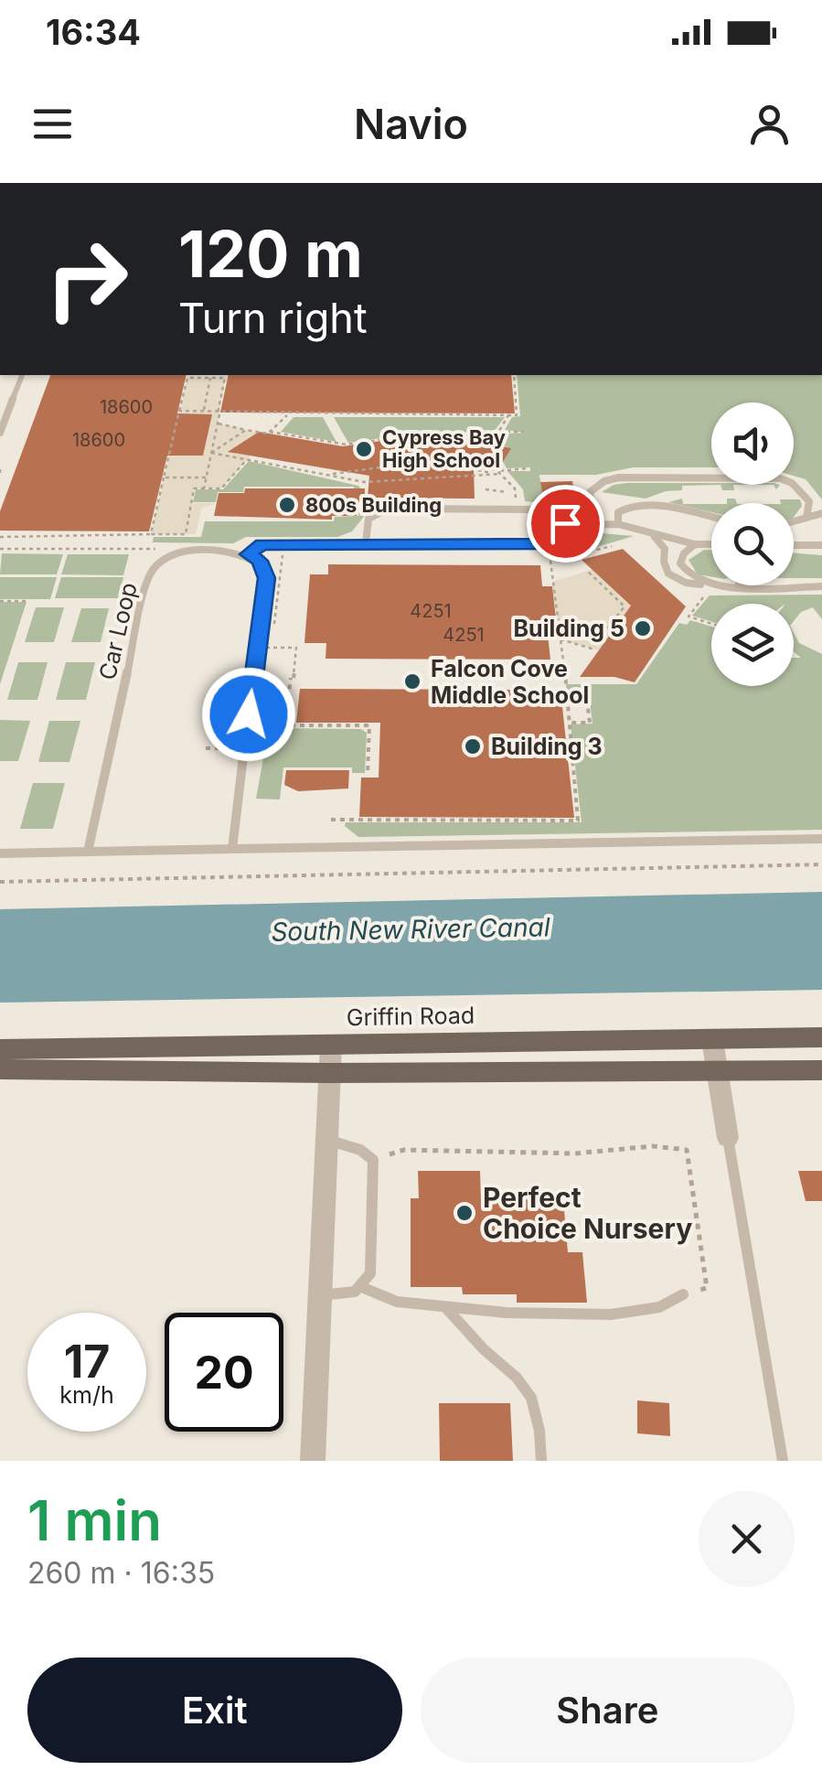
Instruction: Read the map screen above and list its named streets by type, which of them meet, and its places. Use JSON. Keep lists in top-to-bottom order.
{
  "streets": {
    "main road": ["Griffin Road"],
    "lane": ["Car Loop"]
  },
  "water": ["South New River Canal"],
  "places": [
    "Cypress Bay High School",
    "800s Building",
    "Building 5",
    "Falcon Cove Middle School",
    "Building 3",
    "Perfect Choice Nursery"
  ],
  "house_numbers": [
    "18600",
    "18600",
    "4251",
    "4251"
  ],
  "page": {
    "status": "16:34",
    "header": "Navio",
    "turn": ["120 m", "Turn right"],
    "speed": "17 km/h",
    "limit": "20",
    "heading": ["1 min", "260 m · 16:35"],
    "buttons": ["Exit", "Share"]
  }
}
